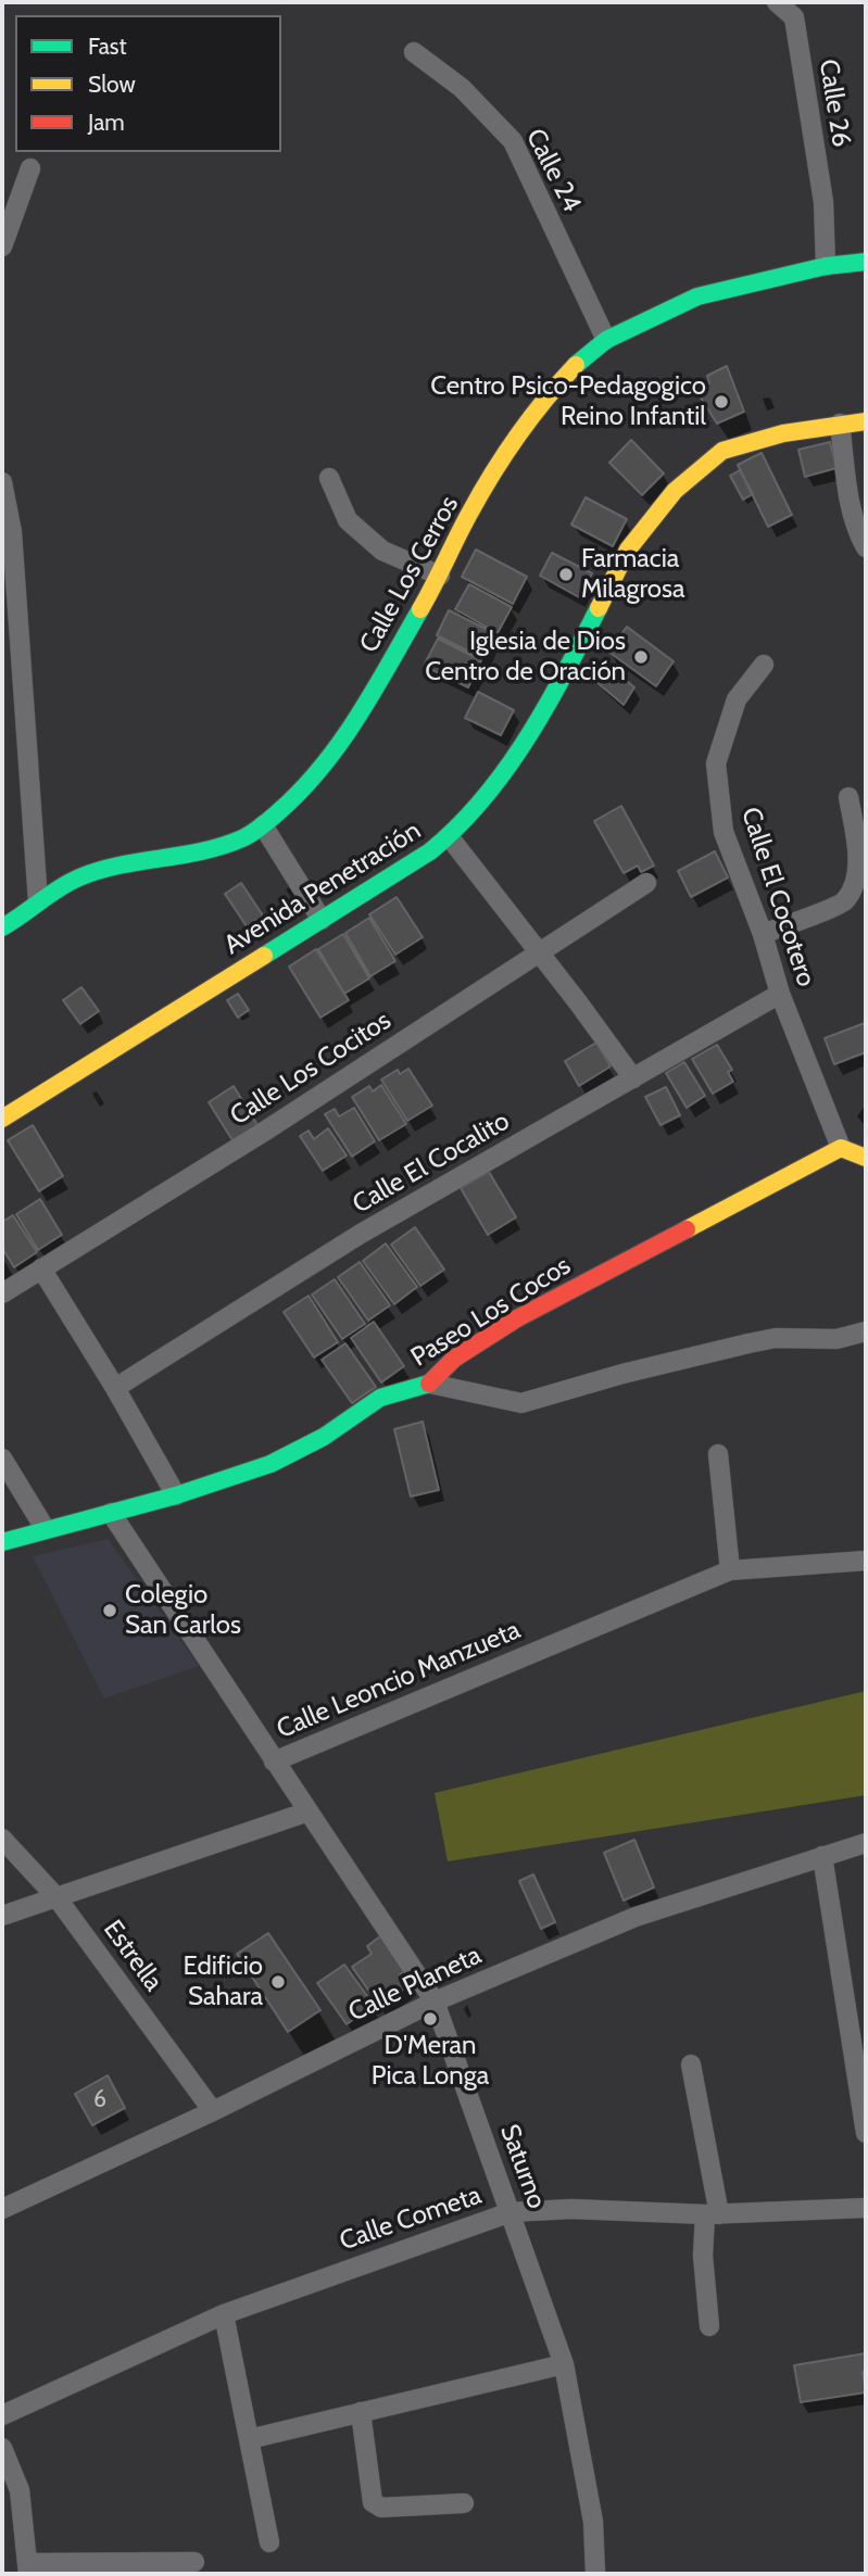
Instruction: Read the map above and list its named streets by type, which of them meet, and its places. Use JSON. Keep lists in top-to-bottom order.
{
  "streets": {
    "street": [
      "Calle 26",
      "Calle 24",
      "Calle Los Cerros",
      "Avenida Penetración",
      "Calle El Cocotero",
      "Calle Los Cocitos",
      "Calle El Cocalito",
      "Paseo Los Cocos",
      "Calle Leoncio Manzueta",
      "Estrella",
      "Calle Planeta",
      "Saturno",
      "Calle Cometa"
    ]
  },
  "crossings": [
    ["Calle 26", "Calle Los Cerros"],
    ["Calle 24", "Calle Los Cerros"],
    ["Calle El Cocotero", "Calle El Cocalito"],
    ["Calle El Cocotero", "Paseo Los Cocos"],
    ["Calle Leoncio Manzueta", "Saturno"],
    ["Estrella", "Calle Planeta"],
    ["Calle Planeta", "Saturno"],
    ["Saturno", "Calle Cometa"]
  ],
  "places": [
    "Centro Psico-Pedagogico Reino Infantil",
    "Farmacia Milagrosa",
    "Iglesia de Dios Centro de Oración",
    "Colegio San Carlos",
    "Edificio Sahara",
    "D'Meran Pica Longa"
  ],
  "house_numbers": ["6"],
  "legend": ["Fast", "Slow", "Jam"]
}
